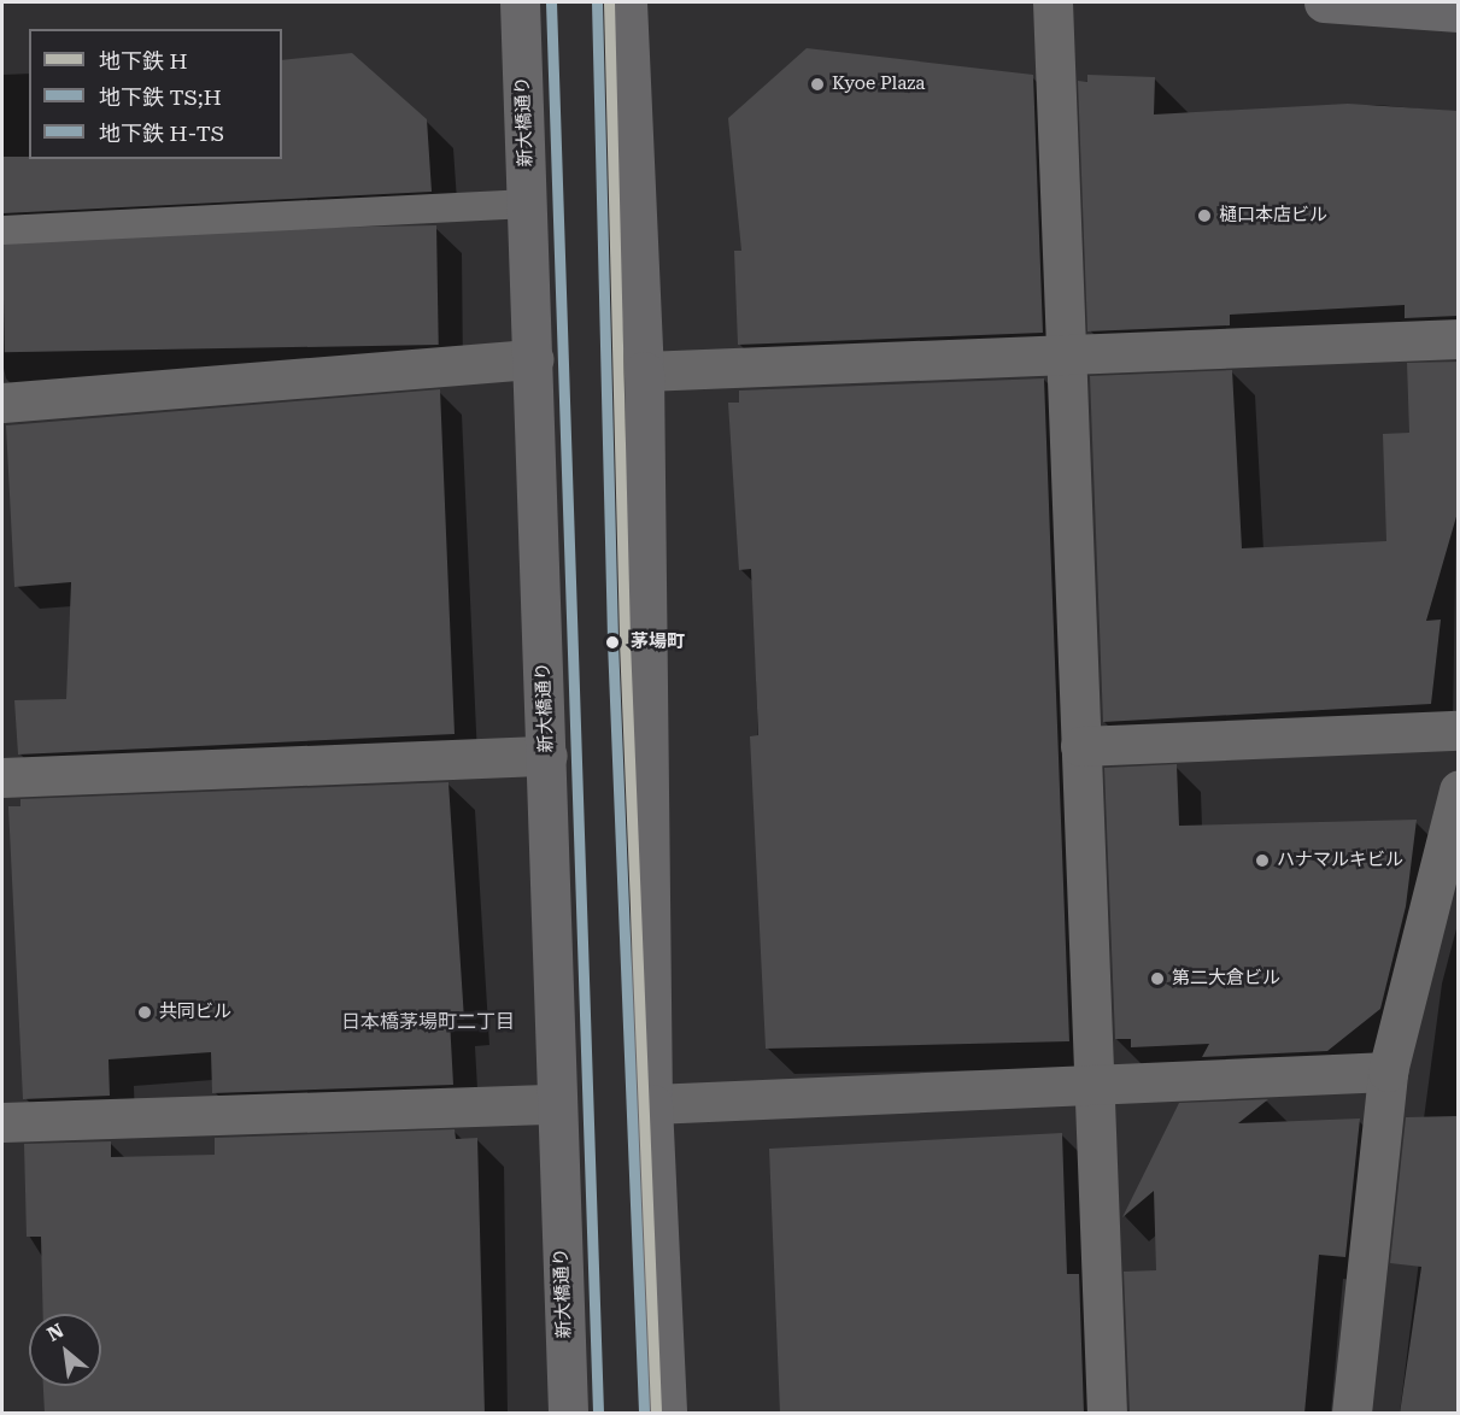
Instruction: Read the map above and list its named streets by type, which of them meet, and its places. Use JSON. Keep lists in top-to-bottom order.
{
  "streets": {
    "main road": ["新大橋通り"]
  },
  "districts": ["日本橋茅場町二丁目"],
  "places": [
    "Kyoe Plaza",
    "樋口本店ビル",
    "茅場町",
    "ハナマルキビル",
    "第二大倉ビル",
    "共同ビル"
  ],
  "lines": ["metro line H", "metro line TS;H", "metro line H-TS"],
  "legend": ["地下鉄 H", "地下鉄 TS;H", "地下鉄 H-TS"],
  "north": "top left"
}
